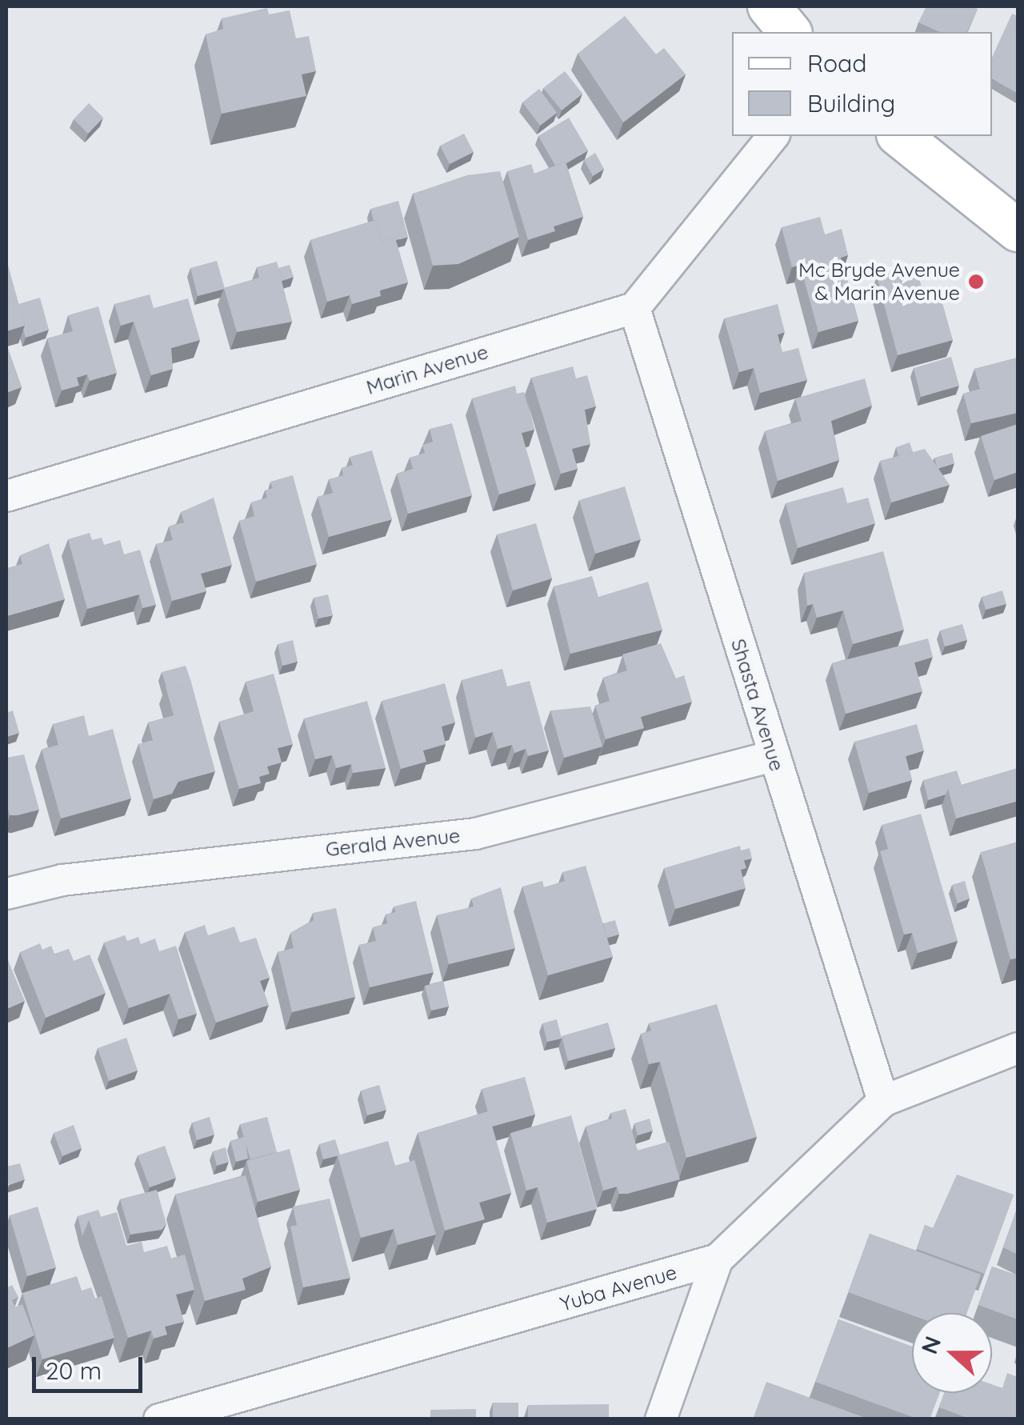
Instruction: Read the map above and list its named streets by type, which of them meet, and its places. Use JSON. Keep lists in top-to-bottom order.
{
  "streets": {
    "street": [
      "Marin Avenue",
      "Shasta Avenue",
      "Gerald Avenue",
      "Yuba Avenue"
    ]
  },
  "crossings": [
    ["Marin Avenue", "Shasta Avenue"],
    ["Shasta Avenue", "Gerald Avenue"],
    ["Shasta Avenue", "Yuba Avenue"]
  ],
  "places": ["Mc Bryde Avenue & Marin Avenue"],
  "legend": ["Road", "Building"],
  "scale_bar": "20 m",
  "north": "left"
}
